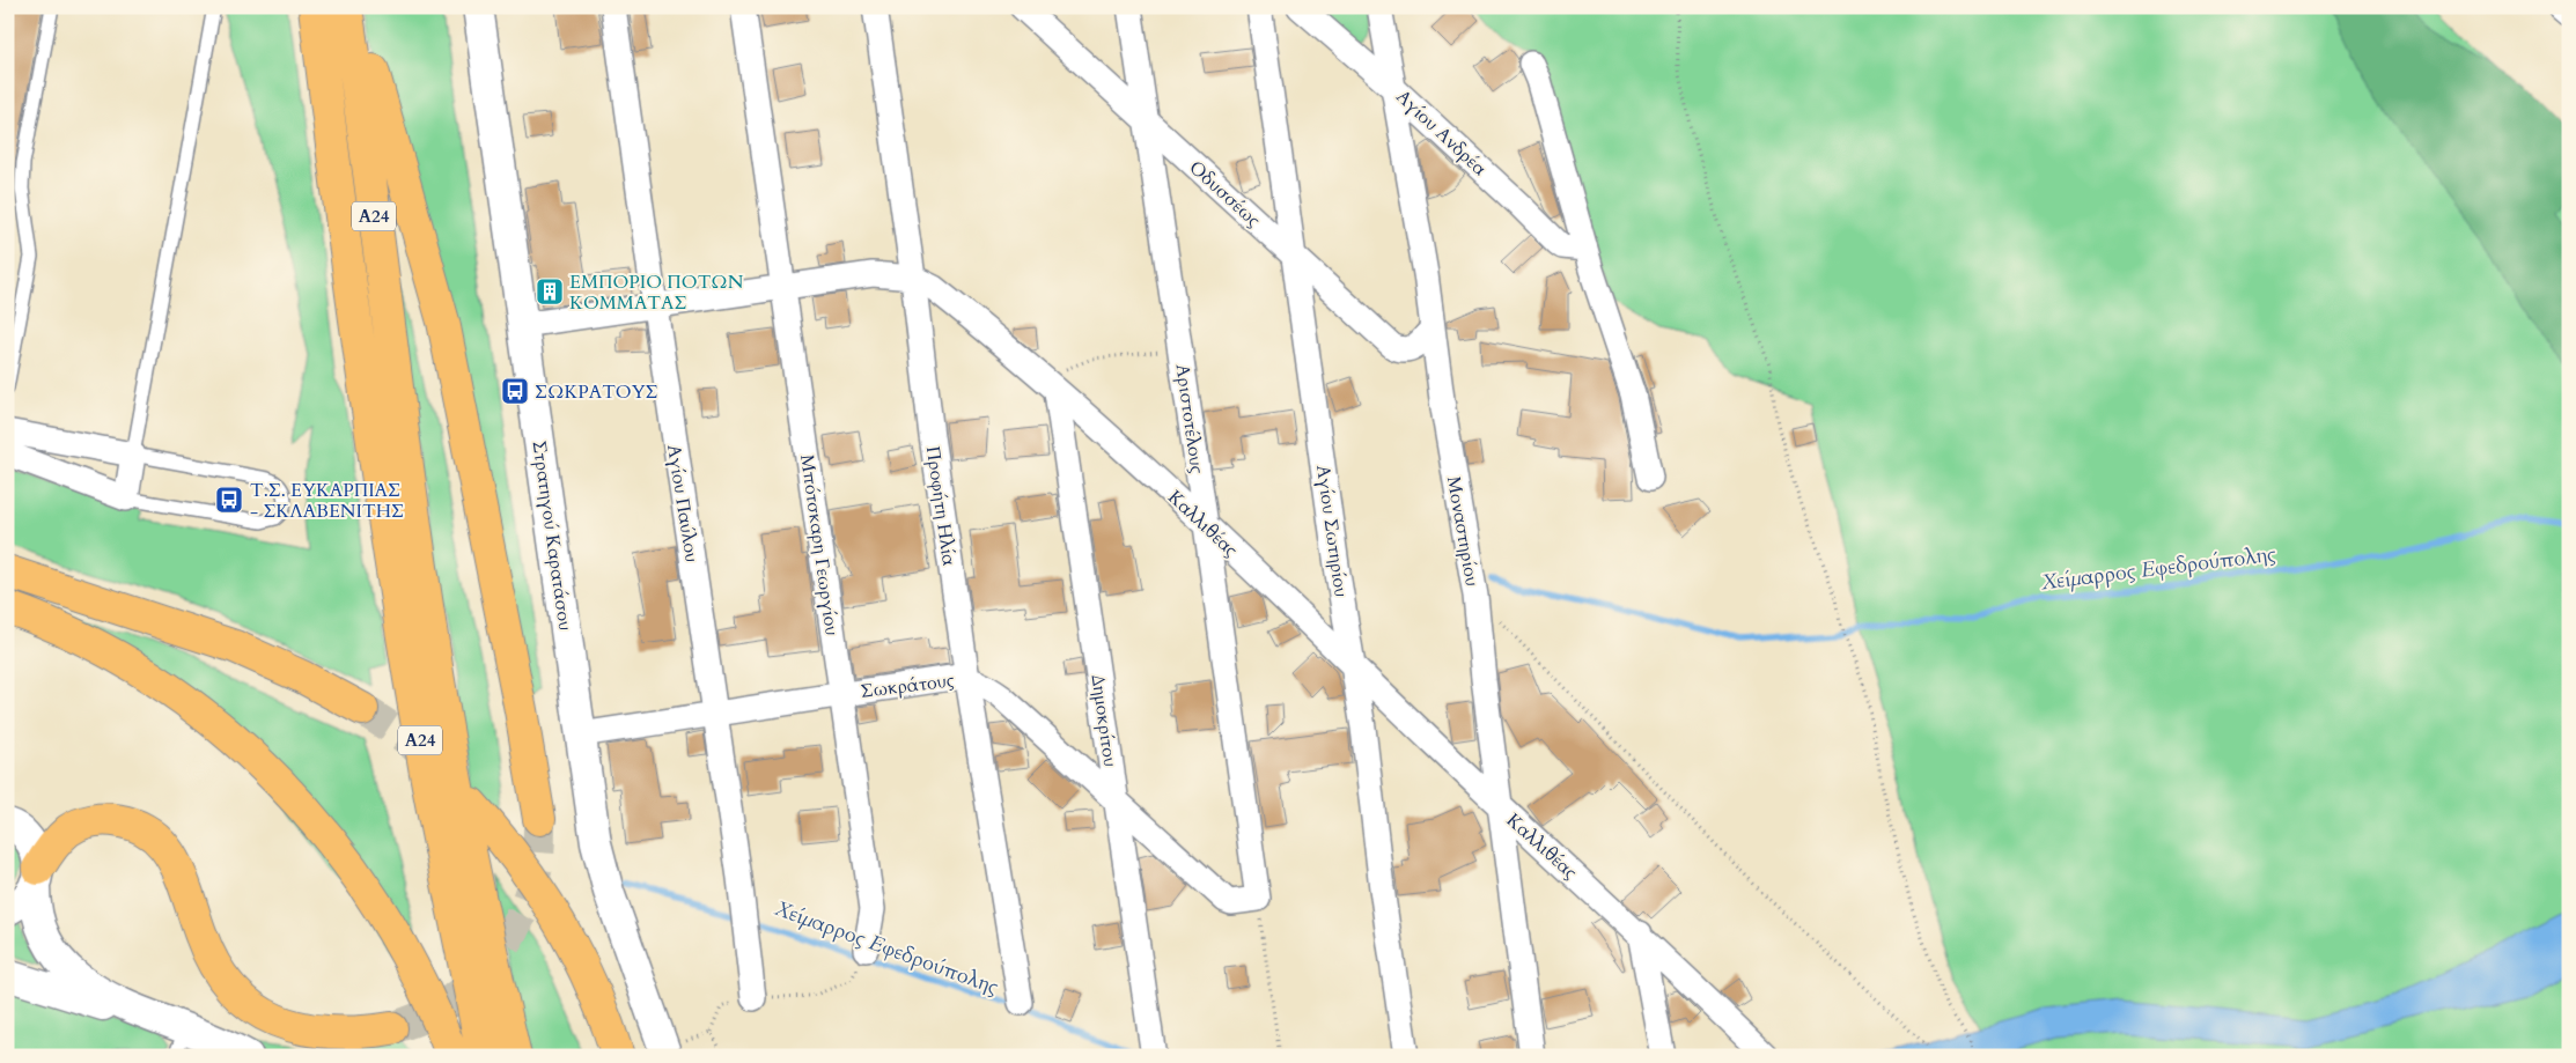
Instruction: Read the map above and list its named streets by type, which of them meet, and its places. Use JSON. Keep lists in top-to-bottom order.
{
  "streets": {
    "highway": ["Α24"],
    "street": [
      "Αγίου Ανδρέα",
      "Οδυσσέως",
      "Αριστοτέλους",
      "Αγίου Παύλου",
      "Προφήτη Ηλία",
      "Καλλιθέας",
      "Αγίου Σωτηρίου",
      "Μοναστηρίου",
      "Στρατηγού Καρατάσου",
      "Μπότσκαρη Γεωργίου",
      "Σωκράτους",
      "Δημοκρίτου"
    ]
  },
  "crossings": [
    ["Αγίου Ανδρέα", "Μοναστηρίου"],
    ["Οδυσσέως", "Αριστοτέλους"],
    ["Οδυσσέως", "Αγίου Σωτηρίου"],
    ["Οδυσσέως", "Μοναστηρίου"],
    ["Αριστοτέλους", "Καλλιθέας"],
    ["Αριστοτέλους", "Σωκράτους"],
    ["Αγίου Παύλου", "Καλλιθέας"],
    ["Αγίου Παύλου", "Σωκράτους"],
    ["Προφήτη Ηλία", "Καλλιθέας"],
    ["Προφήτη Ηλία", "Σωκράτους"],
    ["Καλλιθέας", "Αγίου Σωτηρίου"],
    ["Καλλιθέας", "Μοναστηρίου"],
    ["Καλλιθέας", "Στρατηγού Καρατάσου"],
    ["Καλλιθέας", "Μπότσκαρη Γεωργίου"],
    ["Καλλιθέας", "Δημοκρίτου"],
    ["Στρατηγού Καρατάσου", "Σωκράτους"],
    ["Μπότσκαρη Γεωργίου", "Σωκράτους"],
    ["Σωκράτους", "Δημοκρίτου"]
  ],
  "water": ["Χείμαρρος Εφεδρούπολης"],
  "places": {
    "building": ["ΕΜΠΟΡΙΟ ΠΟΤΩΝ ΚΟΜΜΑΤΑΣ"],
    "bus stop": ["ΣΩΚΡΑΤΟΥΣ", "Τ.Σ. ΕΥΚΑΡΠΙΑΣ - ΣΚΛΑΒΕΝΙΤΗΣ"]
  }
}
